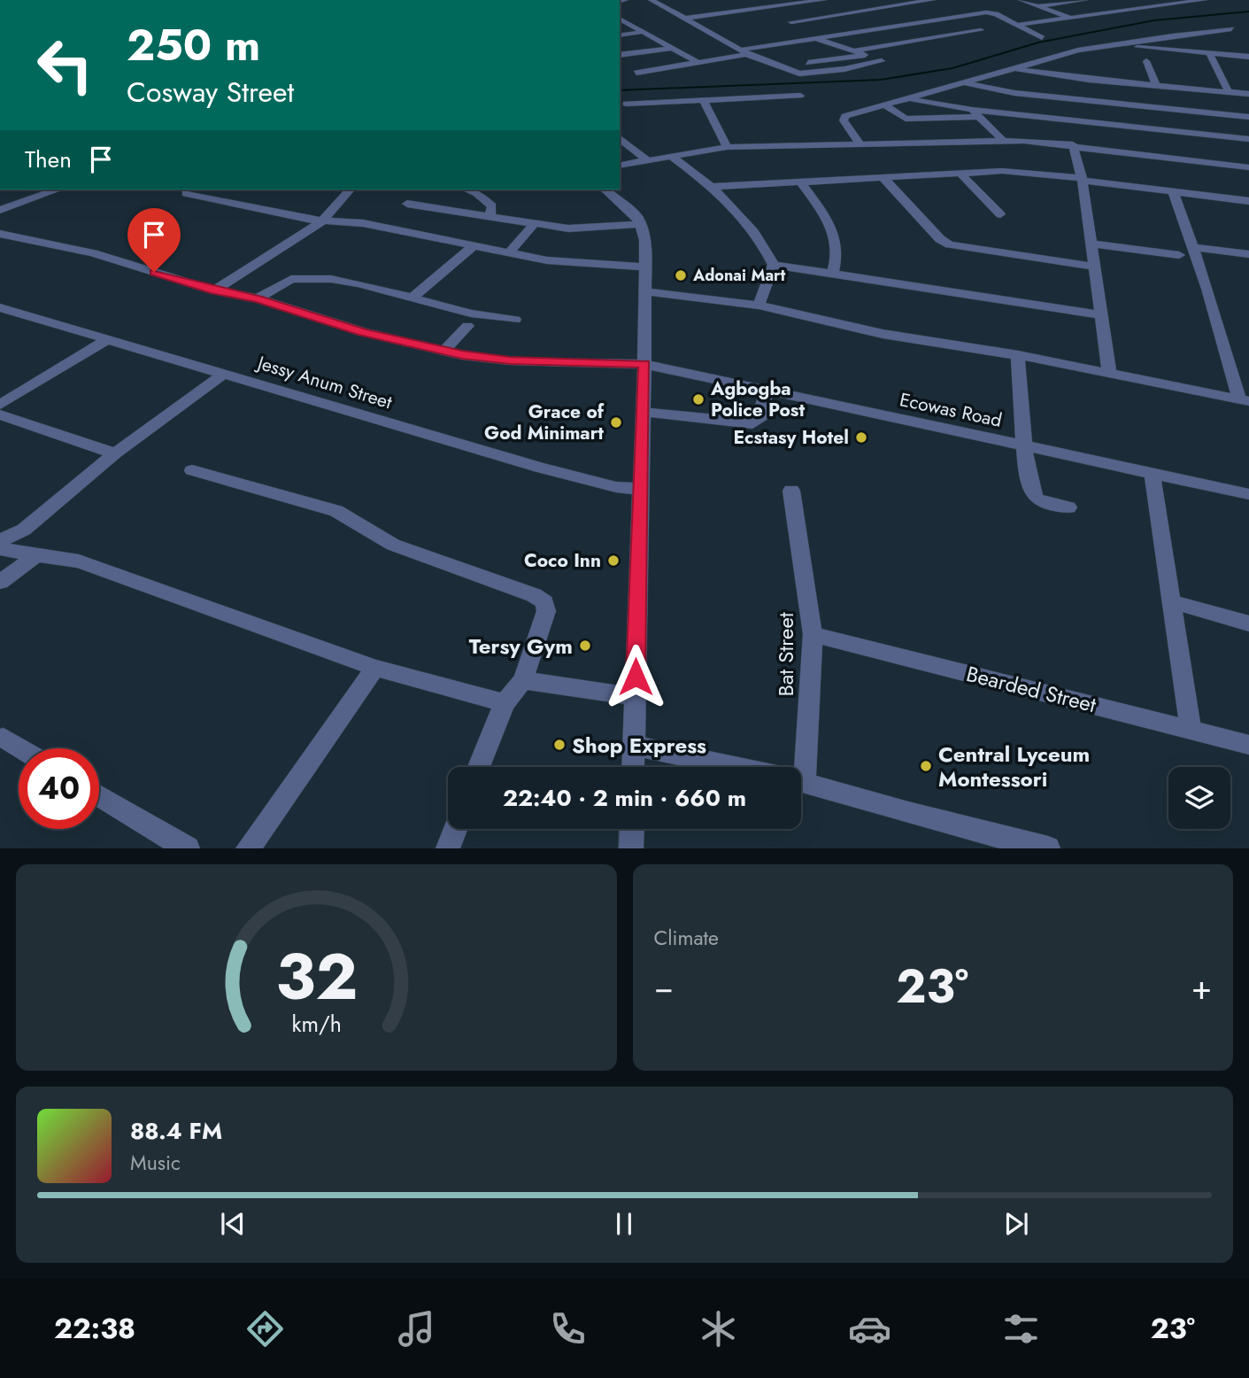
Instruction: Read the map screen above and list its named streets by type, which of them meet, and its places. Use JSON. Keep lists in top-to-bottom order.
{
  "streets": {
    "street": [
      "Jessy Anum Street",
      "Ecowas Road",
      "Bat Street",
      "Bearded Street"
    ]
  },
  "crossings": [
    ["Bat Street", "Bearded Street"]
  ],
  "places": [
    "Adonai Mart",
    "Agbogba Police Post",
    "Grace of God Minimart",
    "Ecstasy Hotel",
    "Coco Inn",
    "Tersy Gym",
    "Shop Express",
    "Central Lyceum Montessori"
  ],
  "page": {
    "turn": ["250 m", "Cosway Street"],
    "then": "Then",
    "limit": "40",
    "trip": "22:40 · 2 min · 660 m",
    "tile": "Climate",
    "heat": ["−", "23°", "+"],
    "song": ["88.4 FM", "Music"],
    "tabs": ["22:38", "23°"],
    "gauge": ["32", "km/h"]
  }
}
